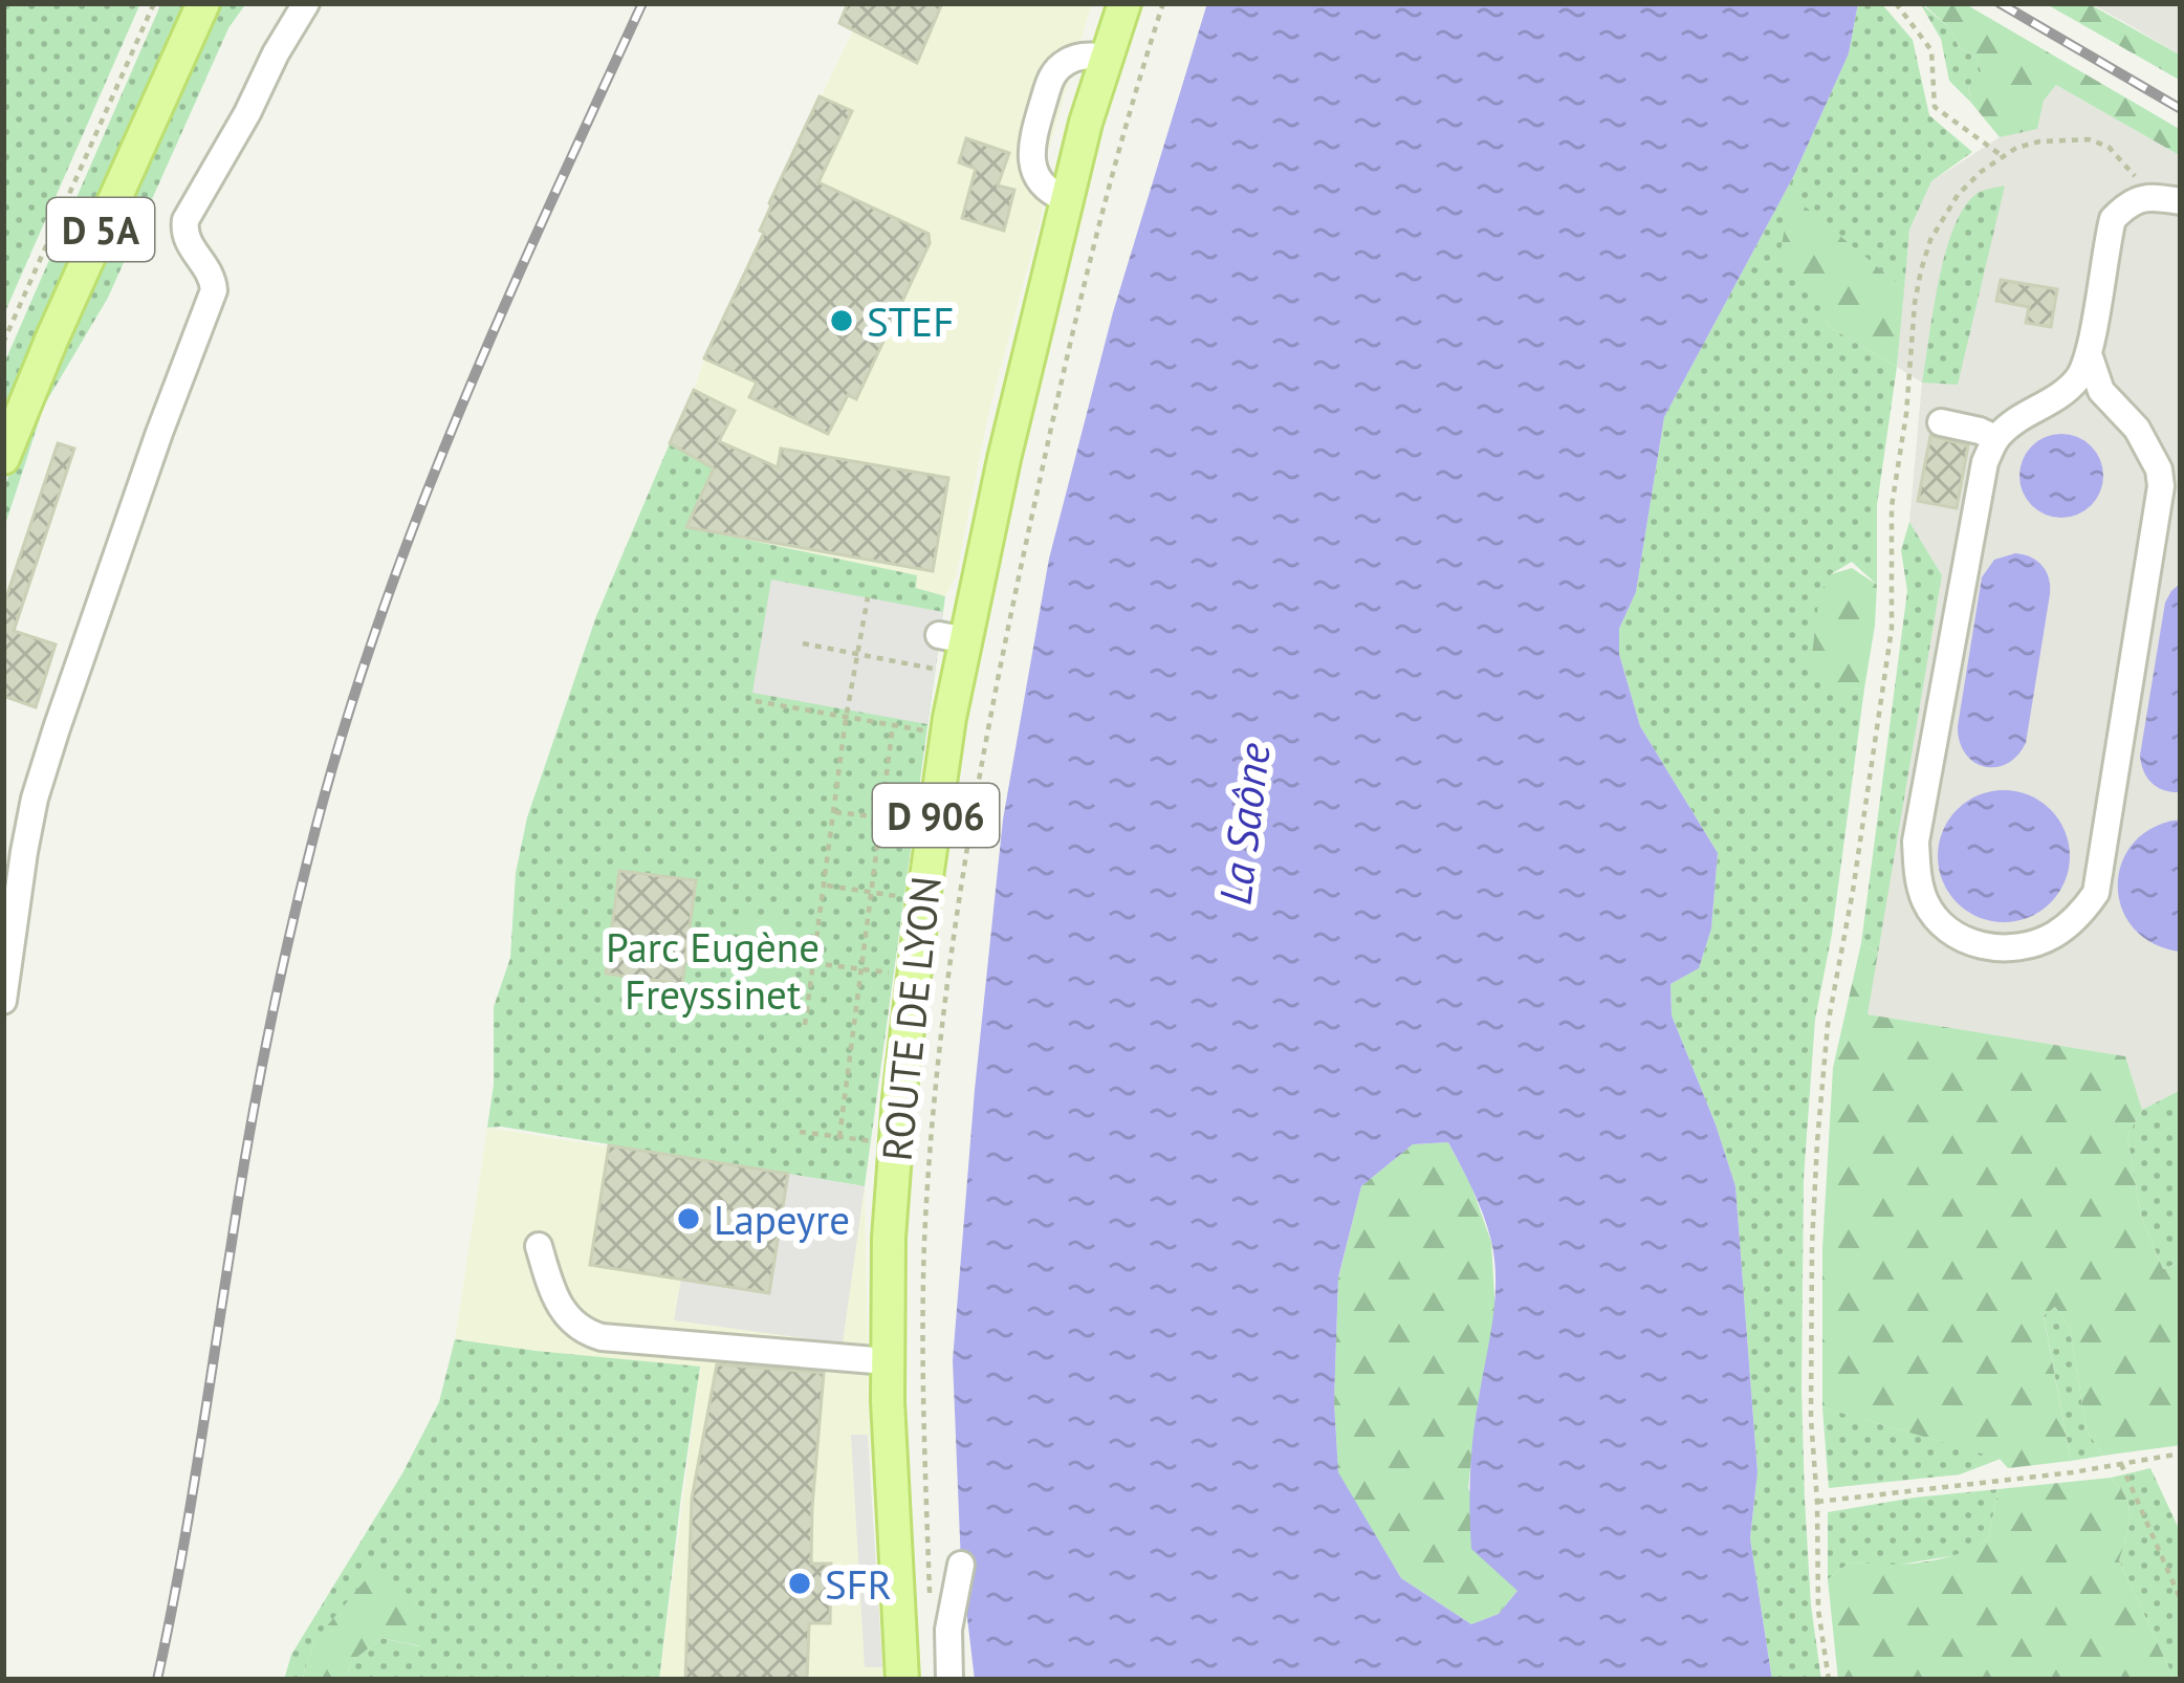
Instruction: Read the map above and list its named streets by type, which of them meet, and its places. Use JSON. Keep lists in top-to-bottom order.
{
  "streets": {
    "main road": ["D 5A", "D 906", "ROUTE DE LYON"]
  },
  "water": ["La Saône"],
  "parks": ["Parc Eugène Freyssinet"],
  "places": ["STEF", "Lapeyre", "SFR"]
}
